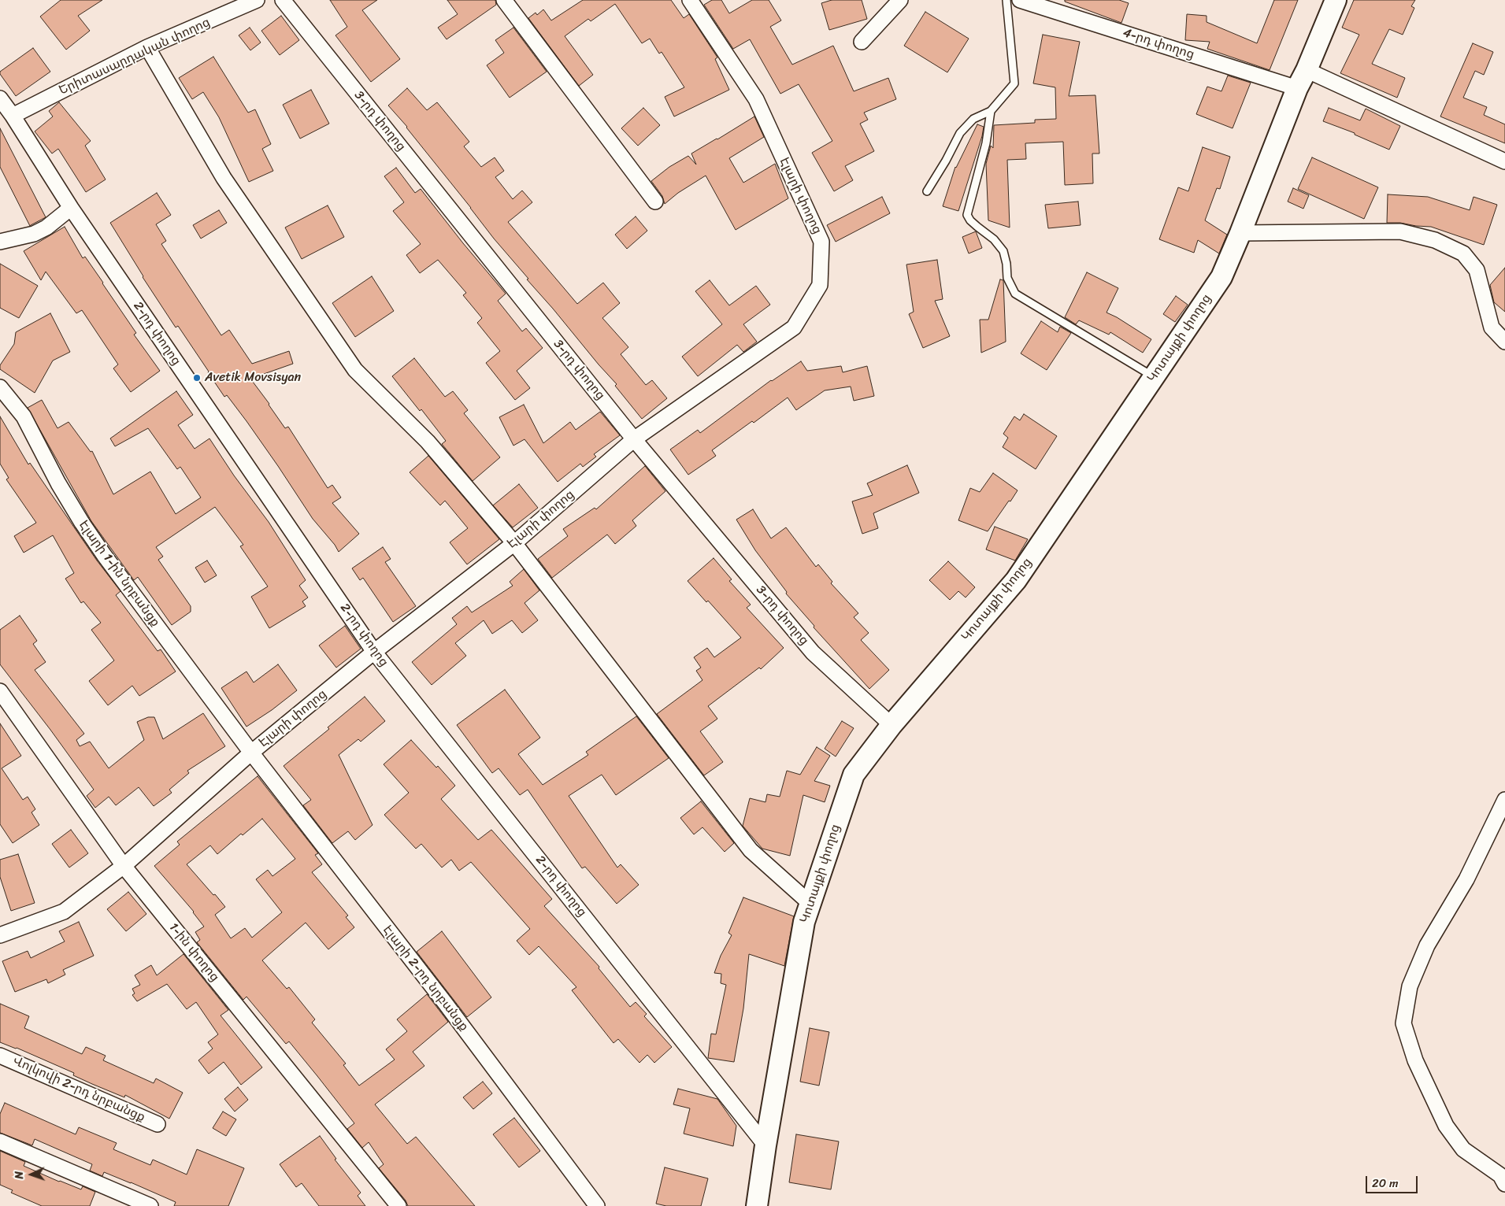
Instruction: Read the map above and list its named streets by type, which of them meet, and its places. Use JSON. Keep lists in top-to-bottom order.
{
  "streets": {
    "main road": ["Կոտայքի փողոց"],
    "street": [
      "4-րդ փողոց",
      "Երիտասարդական փողոց",
      "3-րդ փողոց",
      "Էլարի փողոց",
      "2-րդ փողոց",
      "Էլարի 1-ին նրբանցք",
      "1-ին փողոց",
      "Էլարի 2-րդ նրբանցք",
      "Վոլկովի 2-րդ նրբանցք"
    ]
  },
  "crossings": [
    ["4-րդ փողոց", "Կոտայքի փողոց"],
    ["Երիտասարդական փողոց", "2-րդ փողոց"],
    ["3-րդ փողոց", "Էլարի փողոց"],
    ["3-րդ փողոց", "Կոտայքի փողոց"],
    ["Էլարի փողոց", "2-րդ փողոց"],
    ["Էլարի փողոց", "Էլարի 1-ին նրբանցք"],
    ["Էլարի փողոց", "1-ին փողոց"],
    ["Էլարի փողոց", "Էլարի 2-րդ նրբանցք"],
    ["2-րդ փողոց", "Կոտայքի փողոց"],
    ["Էլարի 1-ին նրբանցք", "Էլարի 2-րդ նրբանցք"]
  ],
  "places": ["Avetik Movsisyan"],
  "scale_bar": "20 m",
  "north": "left"
}
